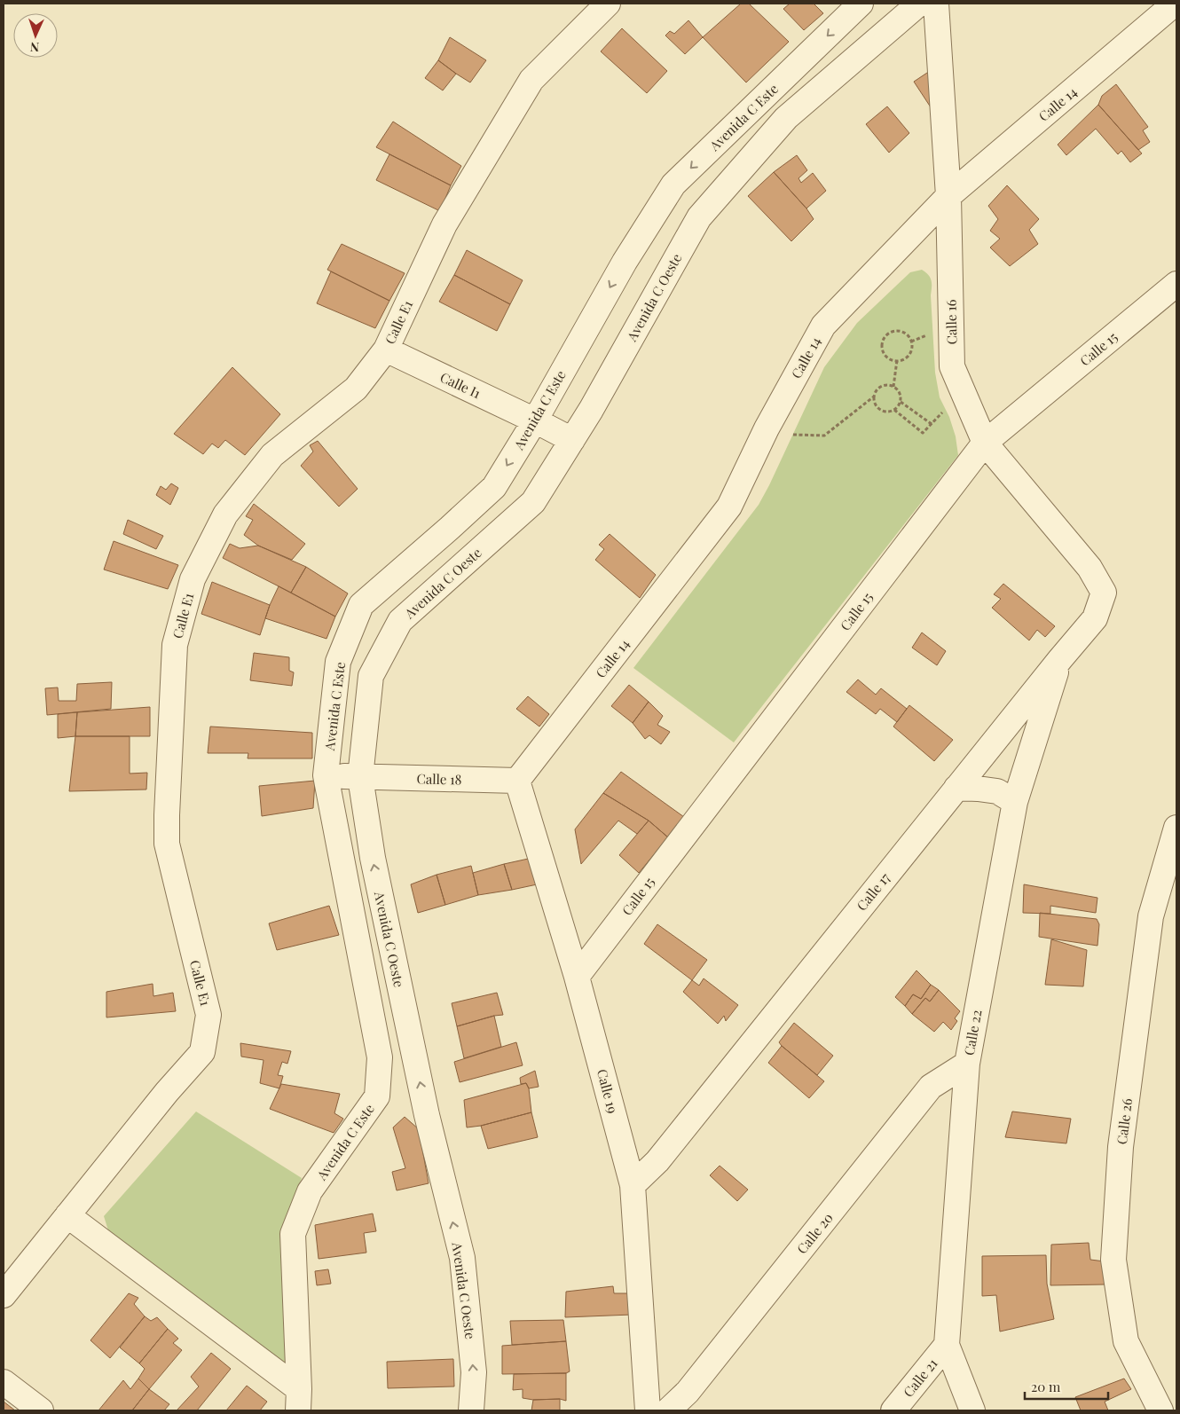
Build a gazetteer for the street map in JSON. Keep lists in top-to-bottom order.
{
  "streets": {
    "street": [
      "Calle 14",
      "Avenida C Este",
      "Avenida C Oeste",
      "Calle E1",
      "Calle 16",
      "Calle 15",
      "Calle I1",
      "Calle 18",
      "Calle 17",
      "Calle 22",
      "Calle 19",
      "Calle 26",
      "Calle 20",
      "Calle 21"
    ]
  },
  "crossings": [
    ["Calle 14", "Calle 16"],
    ["Calle 14", "Calle 18"],
    ["Calle 14", "Calle 19"],
    ["Avenida C Este", "Calle I1"],
    ["Avenida C Este", "Calle 18"],
    ["Avenida C Oeste", "Calle I1"],
    ["Avenida C Oeste", "Calle 18"],
    ["Calle E1", "Calle I1"],
    ["Calle 16", "Calle 15"],
    ["Calle 16", "Calle 17"],
    ["Calle 15", "Calle 19"],
    ["Calle 18", "Calle 19"],
    ["Calle 17", "Calle 22"],
    ["Calle 17", "Calle 19"],
    ["Calle 22", "Calle 20"],
    ["Calle 22", "Calle 21"]
  ],
  "one_way": ["Avenida C Este", "Avenida C Oeste"],
  "scale_bar": "20 m",
  "north": "bottom"
}
